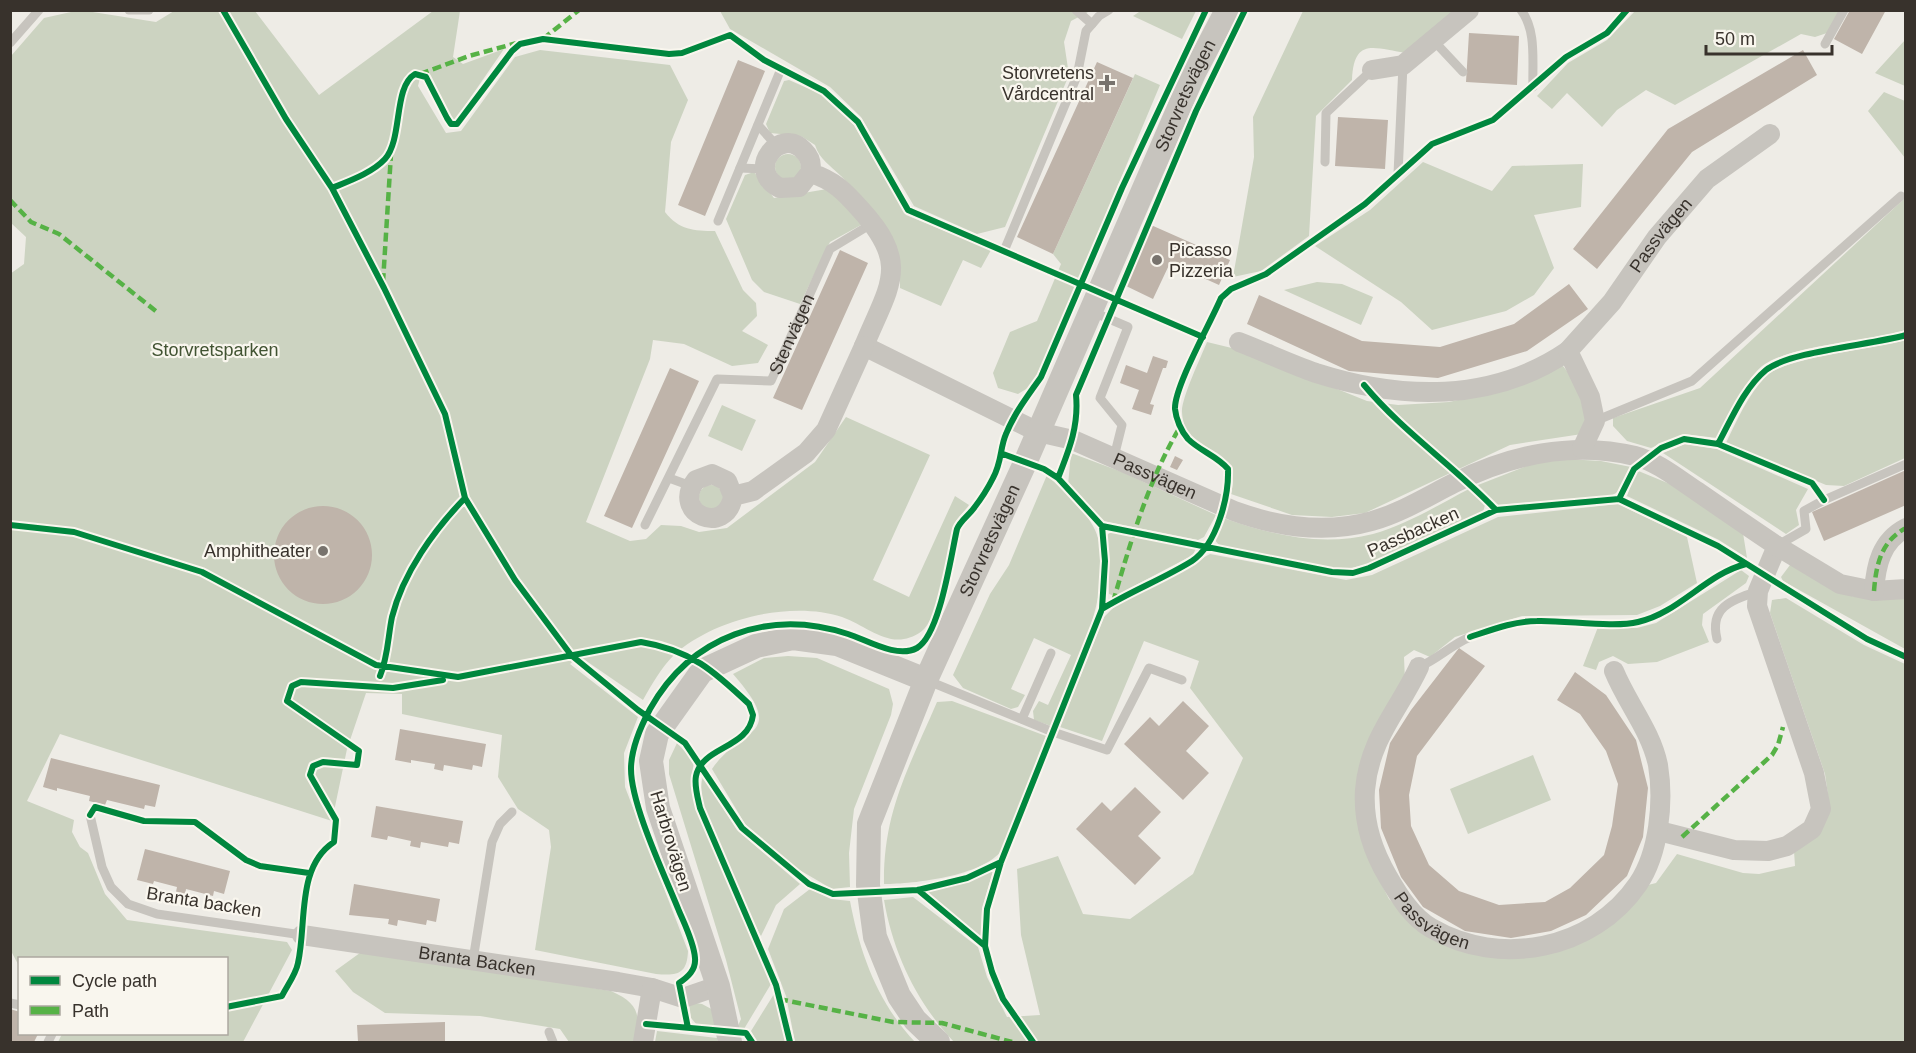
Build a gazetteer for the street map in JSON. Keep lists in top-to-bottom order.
{
  "streets": {
    "street": [
      "Storvretsvägen",
      "Passvägen",
      "Harbrovägen",
      "Branta Backen"
    ],
    "lane": ["Stenvägen", "Branta backen"],
    "cycle path": ["Passbacken"]
  },
  "crossings": [
    ["Storvretsvägen", "Passvägen"],
    ["Storvretsvägen", "Harbrovägen"],
    ["Harbrovägen", "Branta Backen"],
    ["Branta backen", "Branta Backen"]
  ],
  "parks": ["Storvretsparken"],
  "places": {
    "health": ["Storvretens Vårdcentral"],
    "other": ["Picasso Pizzeria", "Amphitheater"]
  },
  "legend": ["Cycle path", "Path"],
  "scale_bar": "50 m"
}
